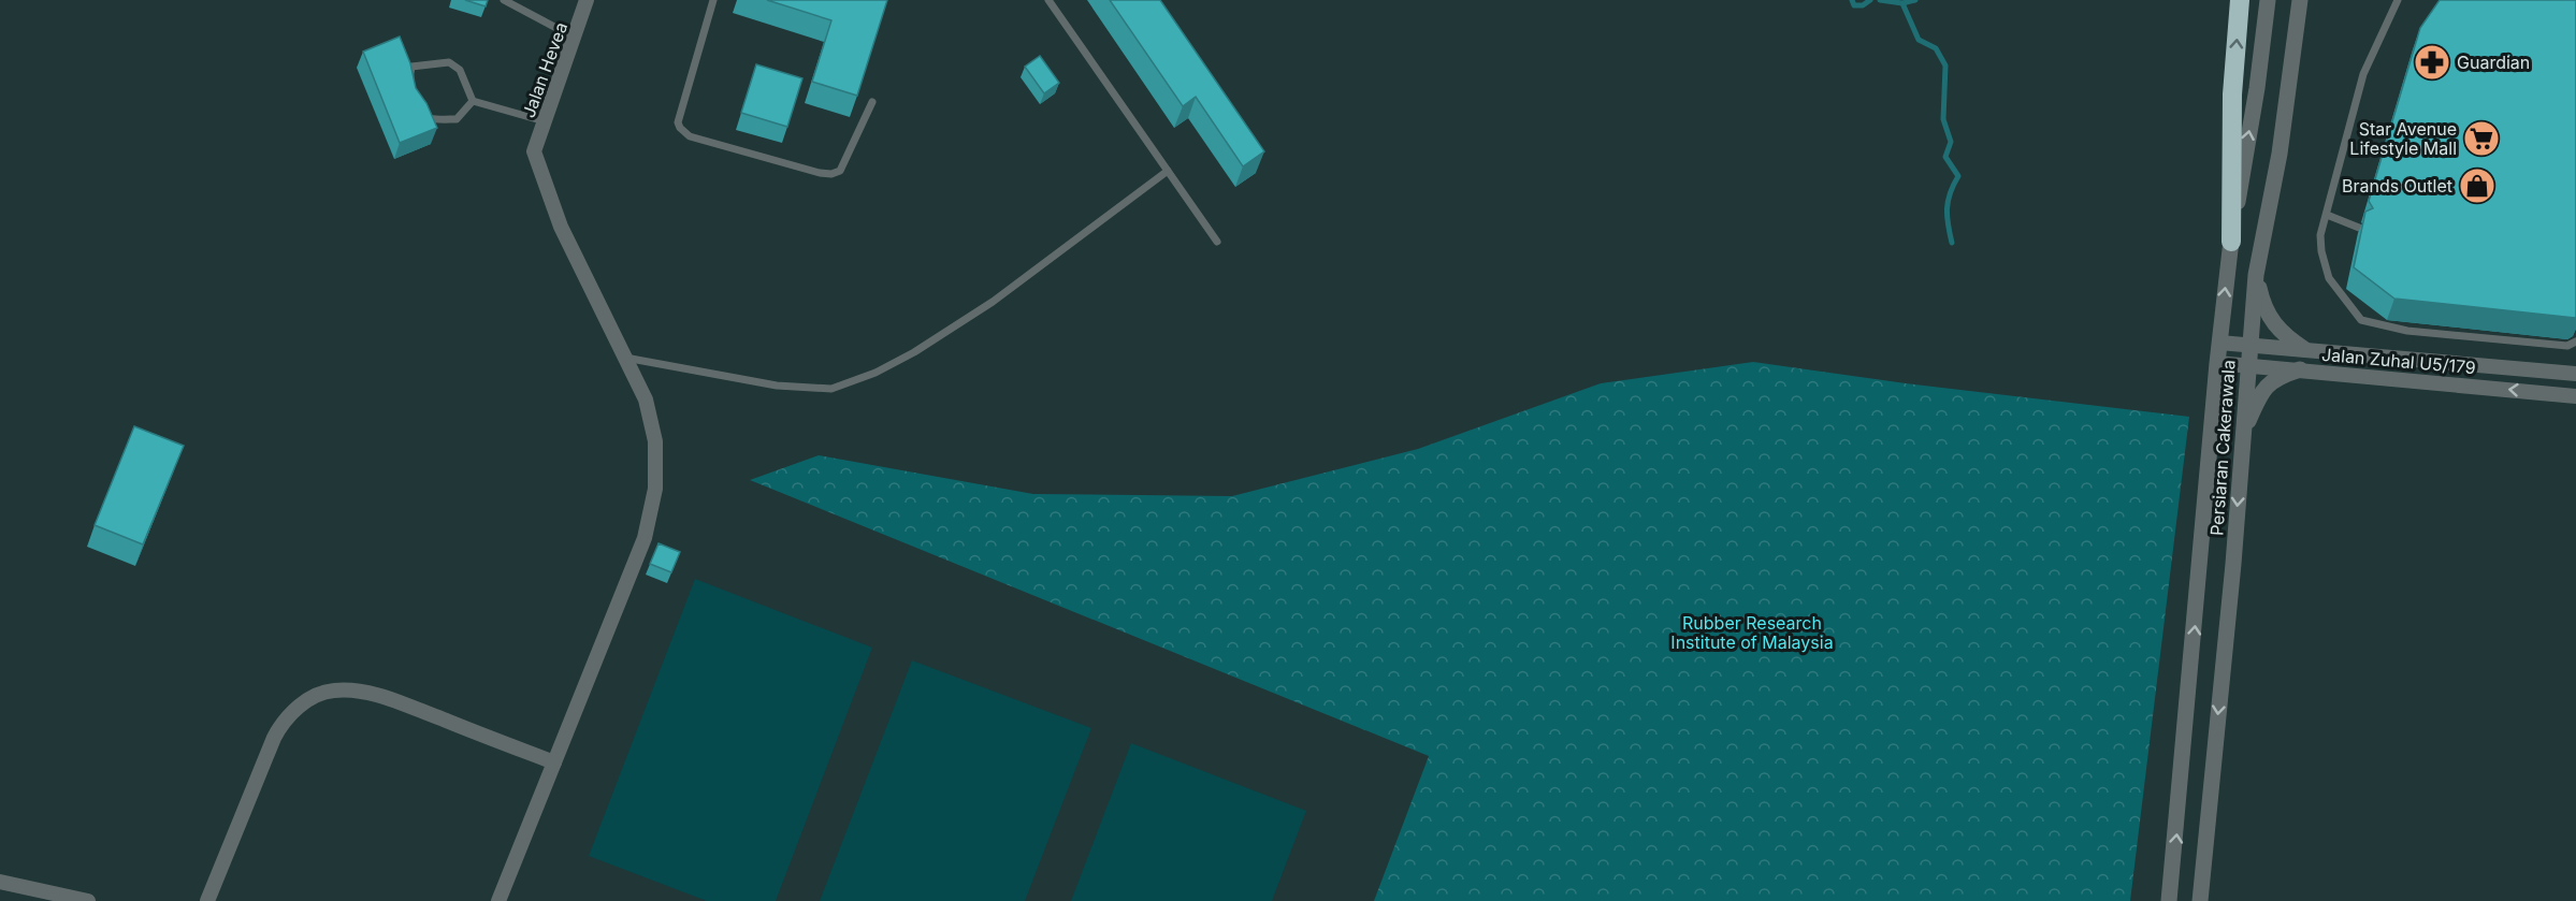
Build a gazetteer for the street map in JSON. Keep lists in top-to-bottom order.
{
  "streets": {
    "street": ["Jalan Hevea", "Jalan Zuhal U5/179", "Persiaran Cakerawala"]
  },
  "crossings": [
    ["Jalan Zuhal U5/179", "Persiaran Cakerawala"]
  ],
  "parks": ["Rubber Research Institute of Malaysia"],
  "places": {
    "pharmacy": ["Guardian"],
    "supermarket": ["Star Avenue Lifestyle Mall"],
    "shop": ["Brands Outlet"]
  }
}
